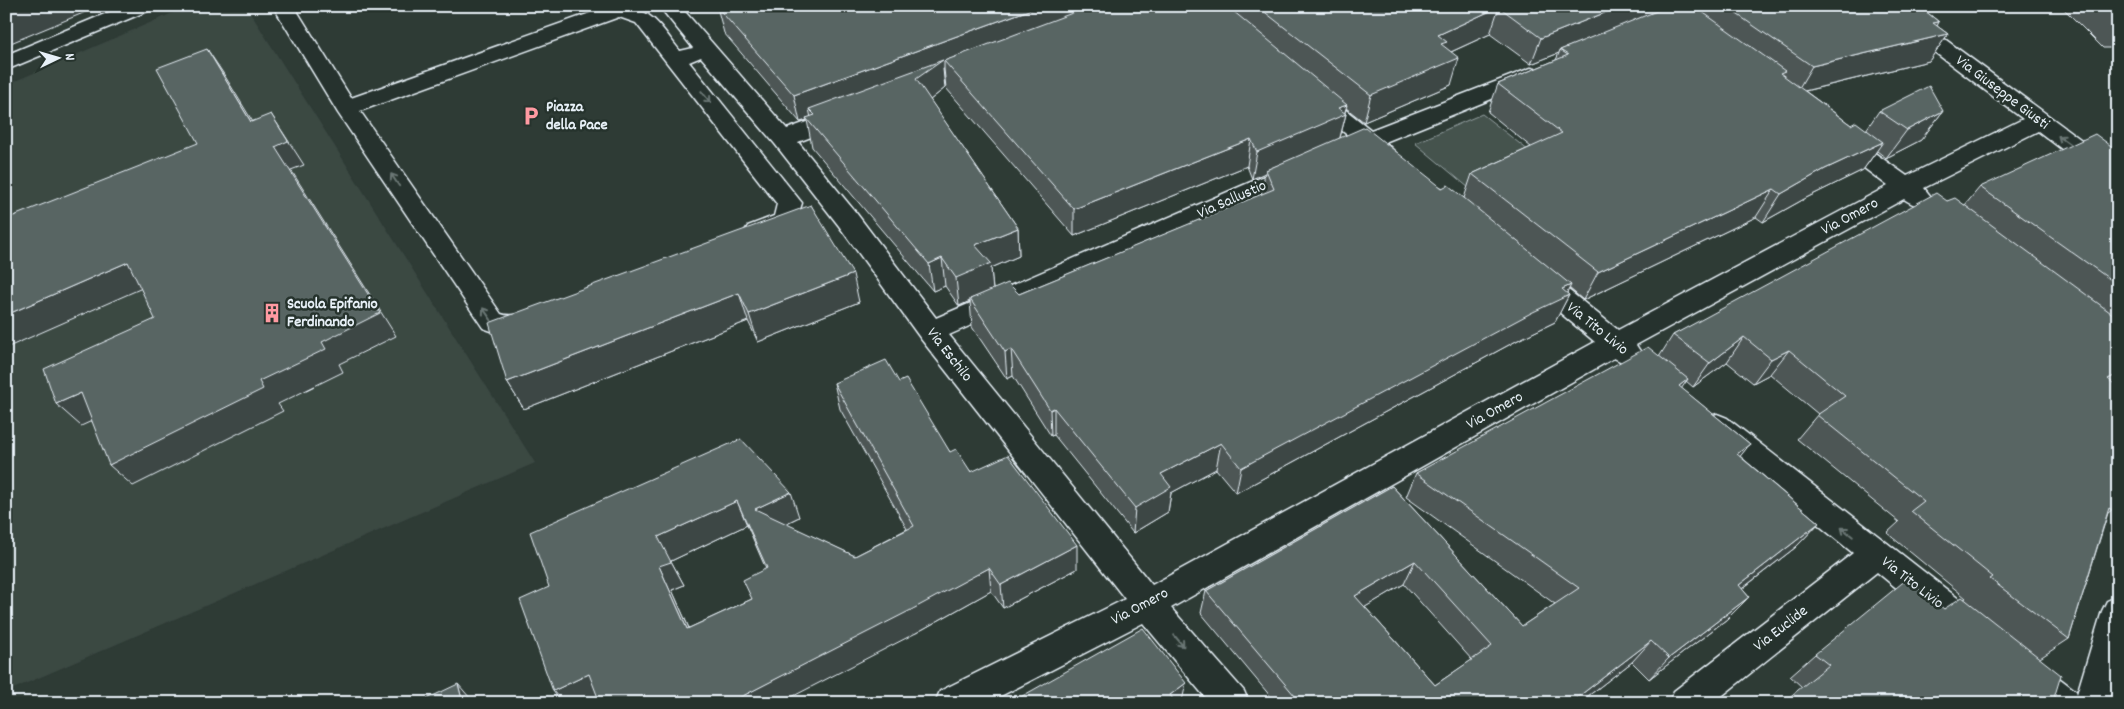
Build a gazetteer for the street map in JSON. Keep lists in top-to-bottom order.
{
  "streets": {
    "street": [
      "Via Giuseppe Giusti",
      "Via Sallustio",
      "Via Omero",
      "Via Tito Livio",
      "Via Eschilo",
      "Via Euclide"
    ]
  },
  "crossings": [
    ["Via Giuseppe Giusti", "Via Omero"],
    ["Via Sallustio", "Via Eschilo"],
    ["Via Omero", "Via Tito Livio"],
    ["Via Omero", "Via Eschilo"],
    ["Via Tito Livio", "Via Euclide"]
  ],
  "one_way": ["Via Tito Livio"],
  "places": {
    "parking": ["Piazza della Pace"],
    "building": ["Scuola Epifanio Ferdinando"]
  },
  "north": "right"
}
